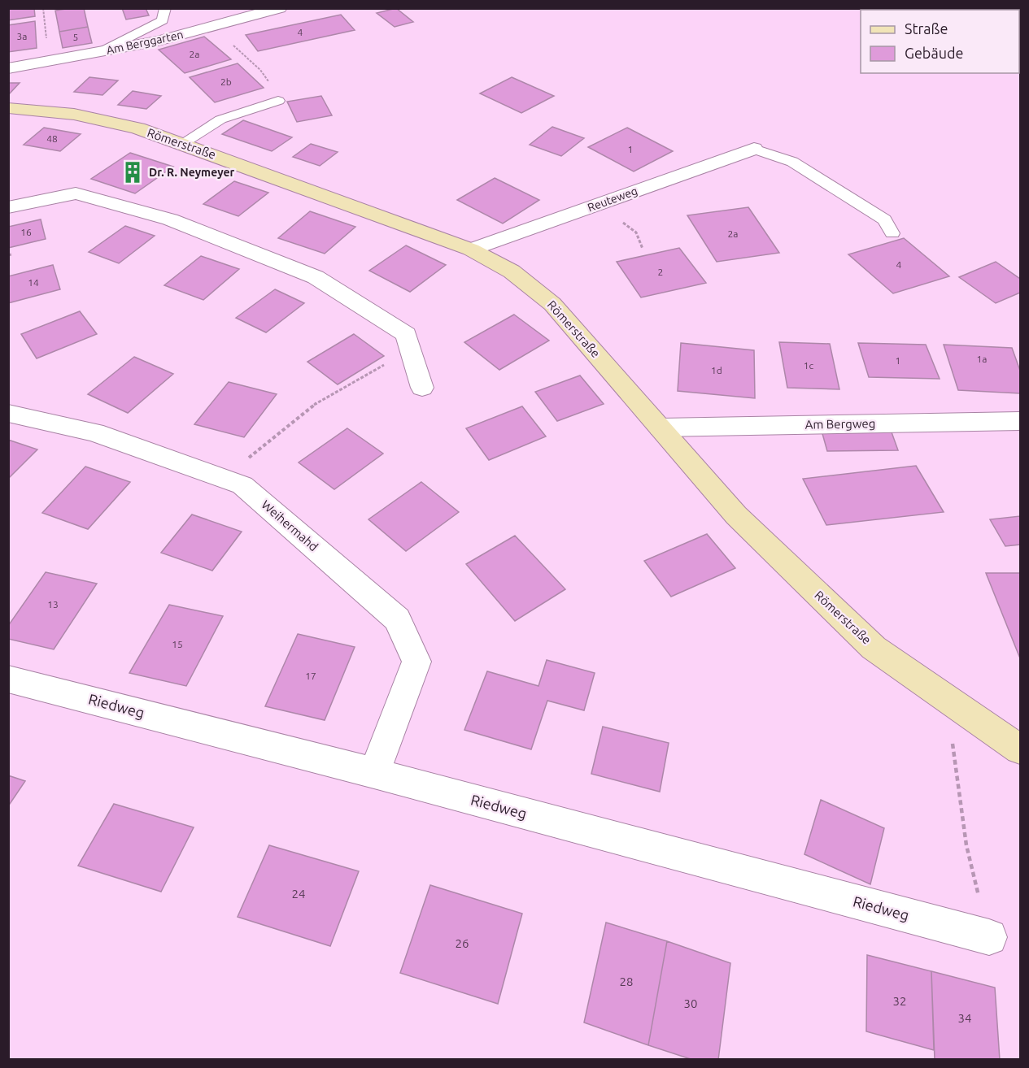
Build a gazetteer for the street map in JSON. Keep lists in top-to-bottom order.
{
  "streets": {
    "main road": ["Römerstraße"],
    "street": [
      "Am Berggarten",
      "Reuteweg",
      "Am Bergweg",
      "Weihermahd",
      "Riedweg"
    ]
  },
  "crossings": [
    ["Römerstraße", "Reuteweg"],
    ["Römerstraße", "Am Bergweg"],
    ["Weihermahd", "Riedweg"]
  ],
  "places": {
    "building": ["Dr. R. Neymeyer"]
  },
  "house_numbers": [
    "4",
    "3a",
    "5",
    "2a",
    "2b",
    "48",
    "1",
    "16",
    "2a",
    "4",
    "2",
    "14",
    "1a",
    "1",
    "1c",
    "1d",
    "13",
    "15",
    "17",
    "24",
    "26",
    "28",
    "32",
    "30",
    "34"
  ],
  "legend": ["Straße", "Gebäude"]
}
